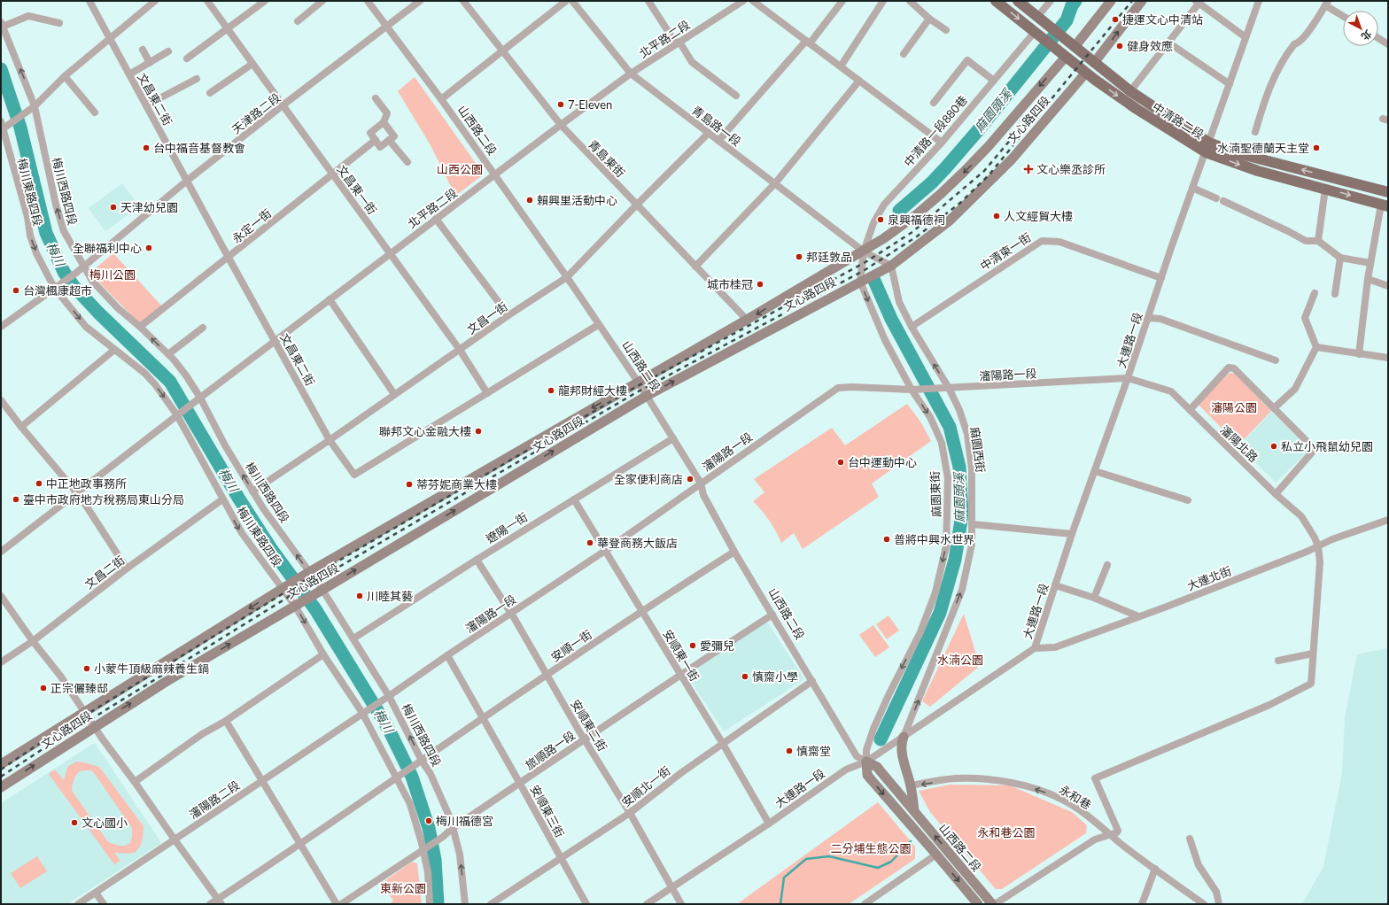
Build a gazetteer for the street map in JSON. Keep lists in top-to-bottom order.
{
  "streets": {
    "main road": ["文心路四段", "中清路二段", "山西路二段"],
    "street": [
      "北平路二段",
      "文昌東二街",
      "天津路二段",
      "青島路一段",
      "中清路一段880巷",
      "青島東街",
      "文昌東一街",
      "梅川西路四段",
      "梅川東路四段",
      "永定一街",
      "中清東一街",
      "文昌一街",
      "大連路一段",
      "瀋陽路一段",
      "瀋陽北路",
      "麻園西街",
      "麻園東街",
      "遼陽一街",
      "文昌二街",
      "大連北街",
      "安順一街",
      "安順東一街",
      "安順東二街",
      "旅順路一段",
      "安順北一街",
      "永和巷",
      "瀋陽路二段",
      "安順東三街"
    ]
  },
  "crossings": [
    ["北平路二段", "文昌東二街"],
    ["北平路二段", "青島路一段"],
    ["北平路二段", "山西路二段"],
    ["北平路二段", "青島東街"],
    ["北平路二段", "文昌東一街"],
    ["北平路二段", "梅川西路四段"],
    ["北平路二段", "梅川東路四段"],
    ["文昌東二街", "天津路二段"],
    ["文昌東二街", "山西路二段"],
    ["文昌東二街", "文昌東一街"],
    ["文昌東二街", "永定一街"],
    ["文昌東二街", "文昌一街"],
    ["天津路二段", "山西路二段"],
    ["天津路二段", "文昌東一街"],
    ["天津路二段", "梅川西路四段"],
    ["天津路二段", "梅川東路四段"],
    ["文心路四段", "中清路二段"],
    ["文心路四段", "青島路一段"],
    ["文心路四段", "山西路二段"],
    ["文心路四段", "中清路一段880巷"],
    ["文心路四段", "青島東街"],
    ["文心路四段", "梅川西路四段"],
    ["文心路四段", "梅川東路四段"],
    ["文心路四段", "麻園西街"],
    ["文心路四段", "麻園東街"],
    ["中清路二段", "中清路一段880巷"],
    ["中清路二段", "大連路一段"],
    ["青島路一段", "中清路一段880巷"],
    ["青島路一段", "文昌一街"],
    ["青島路一段", "麻園東街"],
    ["山西路二段", "文昌一街"],
    ["山西路二段", "大連路一段"],
    ["山西路二段", "瀋陽路一段"],
    ["山西路二段", "麻園東街"],
    ["山西路二段", "遼陽一街"],
    ["山西路二段", "安順一街"],
    ["山西路二段", "旅順路一段"],
    ["山西路二段", "安順北一街"],
    ["中清路一段880巷", "麻園東街"],
    ["青島東街", "文昌一街"],
    ["文昌東一街", "永定一街"],
    ["文昌東一街", "文昌一街"],
    ["梅川西路四段", "永定一街"],
    ["梅川西路四段", "文昌一街"],
    ["梅川西路四段", "瀋陽路一段"],
    ["梅川西路四段", "遼陽一街"],
    ["梅川西路四段", "安順一街"],
    ["梅川西路四段", "旅順路一段"],
    ["梅川東路四段", "瀋陽路一段"],
    ["梅川東路四段", "文昌二街"],
    ["梅川東路四段", "安順一街"],
    ["梅川東路四段", "旅順路一段"],
    ["梅川東路四段", "瀋陽路二段"],
    ["中清東一街", "大連路一段"],
    ["中清東一街", "麻園西街"],
    ["大連路一段", "瀋陽路一段"],
    ["大連路一段", "瀋陽北路"],
    ["大連路一段", "麻園西街"],
    ["大連路一段", "麻園東街"],
    ["大連路一段", "大連北街"],
    ["大連路一段", "安順東一街"],
    ["大連路一段", "安順東二街"],
    ["瀋陽路一段", "瀋陽北路"],
    ["瀋陽路一段", "麻園西街"],
    ["瀋陽路一段", "麻園東街"],
    ["瀋陽路一段", "安順東一街"],
    ["瀋陽路一段", "安順東二街"],
    ["瀋陽路一段", "瀋陽路二段"],
    ["瀋陽路一段", "安順東三街"],
    ["瀋陽北路", "大連北街"],
    ["瀋陽北路", "永和巷"],
    ["遼陽一街", "安順東一街"],
    ["遼陽一街", "安順東二街"],
    ["安順一街", "安順東一街"],
    ["安順一街", "安順東二街"],
    ["安順一街", "安順東三街"],
    ["安順東一街", "旅順路一段"],
    ["安順東一街", "安順北一街"],
    ["安順東二街", "旅順路一段"],
    ["安順東二街", "安順北一街"],
    ["旅順路一段", "安順東三街"],
    ["安順北一街", "安順東三街"]
  ],
  "one_way": [
    "梅川西路四段",
    "梅川東路四段",
    "麻園西街",
    "麻園東街",
    "永和巷"
  ],
  "water": ["麻園頭溪", "梅川"],
  "parks": [
    "山西公園",
    "梅川公園",
    "瀋陽公園",
    "水湳公園",
    "永和巷公園",
    "二分埔生態公園",
    "東新公園"
  ],
  "places": {
    "other": [
      "捷運文心中清站",
      "健身效應",
      "7-Eleven",
      "台中福音基督教會",
      "水湳聖德蘭天主堂",
      "賴興里活動中心",
      "天津幼兒園",
      "人文經貿大樓",
      "泉興福德祠",
      "全聯福利中心",
      "邦廷敦品",
      "城市桂冠",
      "台灣楓康超市",
      "龍邦財經大樓",
      "聯邦文心金融大樓",
      "私立小飛鼠幼兒園",
      "台中運動中心",
      "全家便利商店",
      "中正地政事務所",
      "蒂芬妮商業大樓",
      "臺中市政府地方稅務局東山分局",
      "普將中興水世界",
      "華登商務大飯店",
      "川睦其藝",
      "愛彌兒",
      "小蒙牛頂級麻辣養生鍋",
      "慎齋小學",
      "正宗儷臻邸",
      "慎齋堂",
      "梅川福德宮",
      "文心國小"
    ],
    "health": ["文心樂丞診所"]
  },
  "north": "bottom right"
}
